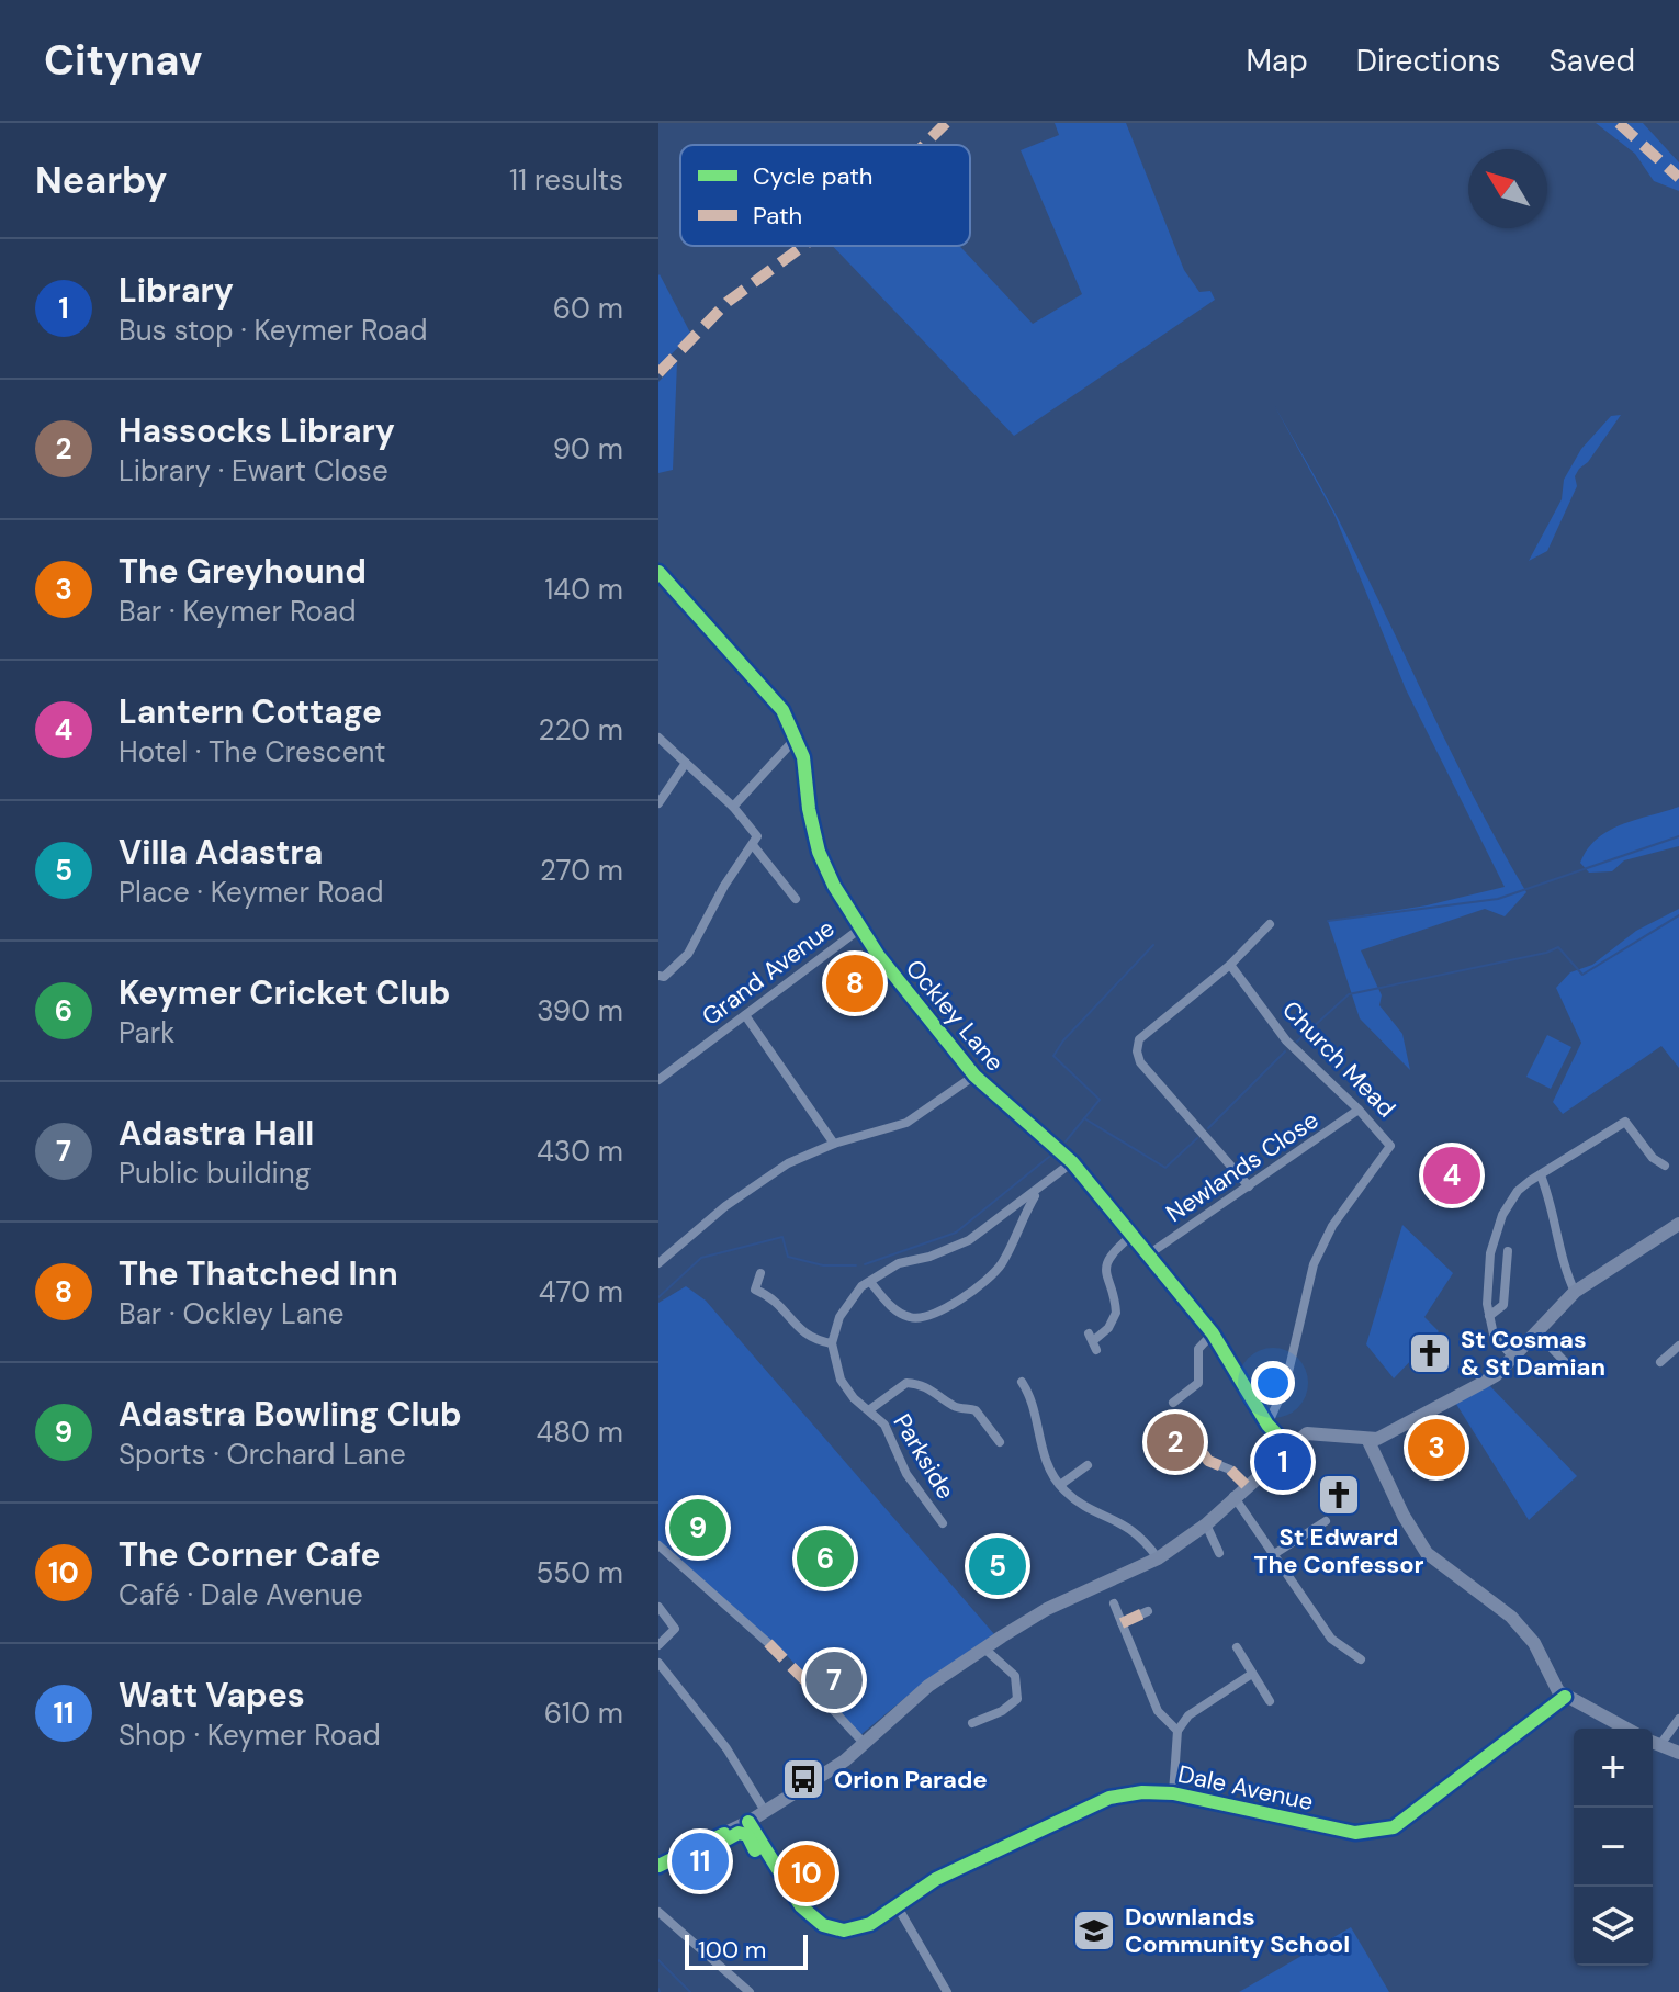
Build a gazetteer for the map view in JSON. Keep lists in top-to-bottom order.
{
  "streets": {
    "street": [
      "Grand Avenue",
      "Ockley Lane",
      "Church Mead",
      "Newlands Close",
      "Parkside",
      "Dale Avenue"
    ]
  },
  "crossings": [
    ["Grand Avenue", "Ockley Lane"],
    ["Ockley Lane", "Church Mead"],
    ["Ockley Lane", "Newlands Close"],
    ["Church Mead", "Newlands Close"]
  ],
  "places": {
    "church": ["St Cosmas & St Damian", "St Edward The Confessor"],
    "bus stop": ["Orion Parade"],
    "school or university": ["Downlands Community School"]
  },
  "legend": ["Cycle path", "Path"],
  "scale_bar": "100 m",
  "north": "top left",
  "page": {
    "header": "Citynav",
    "nav": ["Map", "Directions", "Saved"],
    "heading": ["Nearby", "11 results"],
    "list": [
      {
        "mark": "1",
        "name": "Library",
        "note": "Bus stop · Keymer Road",
        "value": "60 m"
      },
      {
        "mark": "2",
        "name": "Hassocks Library",
        "note": "Library · Ewart Close",
        "value": "90 m"
      },
      {
        "mark": "3",
        "name": "The Greyhound",
        "note": "Bar · Keymer Road",
        "value": "140 m"
      },
      {
        "mark": "4",
        "name": "Lantern Cottage",
        "note": "Hotel · The Crescent",
        "value": "220 m"
      },
      {
        "mark": "5",
        "name": "Villa Adastra",
        "note": "Place · Keymer Road",
        "value": "270 m"
      },
      {
        "mark": "6",
        "name": "Keymer Cricket Club",
        "note": "Park",
        "value": "390 m"
      },
      {
        "mark": "7",
        "name": "Adastra Hall",
        "note": "Public building",
        "value": "430 m"
      },
      {
        "mark": "8",
        "name": "The Thatched Inn",
        "note": "Bar · Ockley Lane",
        "value": "470 m"
      },
      {
        "mark": "9",
        "name": "Adastra Bowling Club",
        "note": "Sports · Orchard Lane",
        "value": "480 m"
      },
      {
        "mark": "10",
        "name": "The Corner Cafe",
        "note": "Café · Dale Avenue",
        "value": "550 m"
      },
      {
        "mark": "11",
        "name": "Watt Vapes",
        "note": "Shop · Keymer Road",
        "value": "610 m"
      }
    ],
    "pins": [
      "8",
      "4",
      "2",
      "3",
      "1",
      "9",
      "6",
      "5",
      "7",
      "11",
      "10"
    ],
    "map_buttons": ["+", "−"],
    "scale": "100 m"
  }
}
